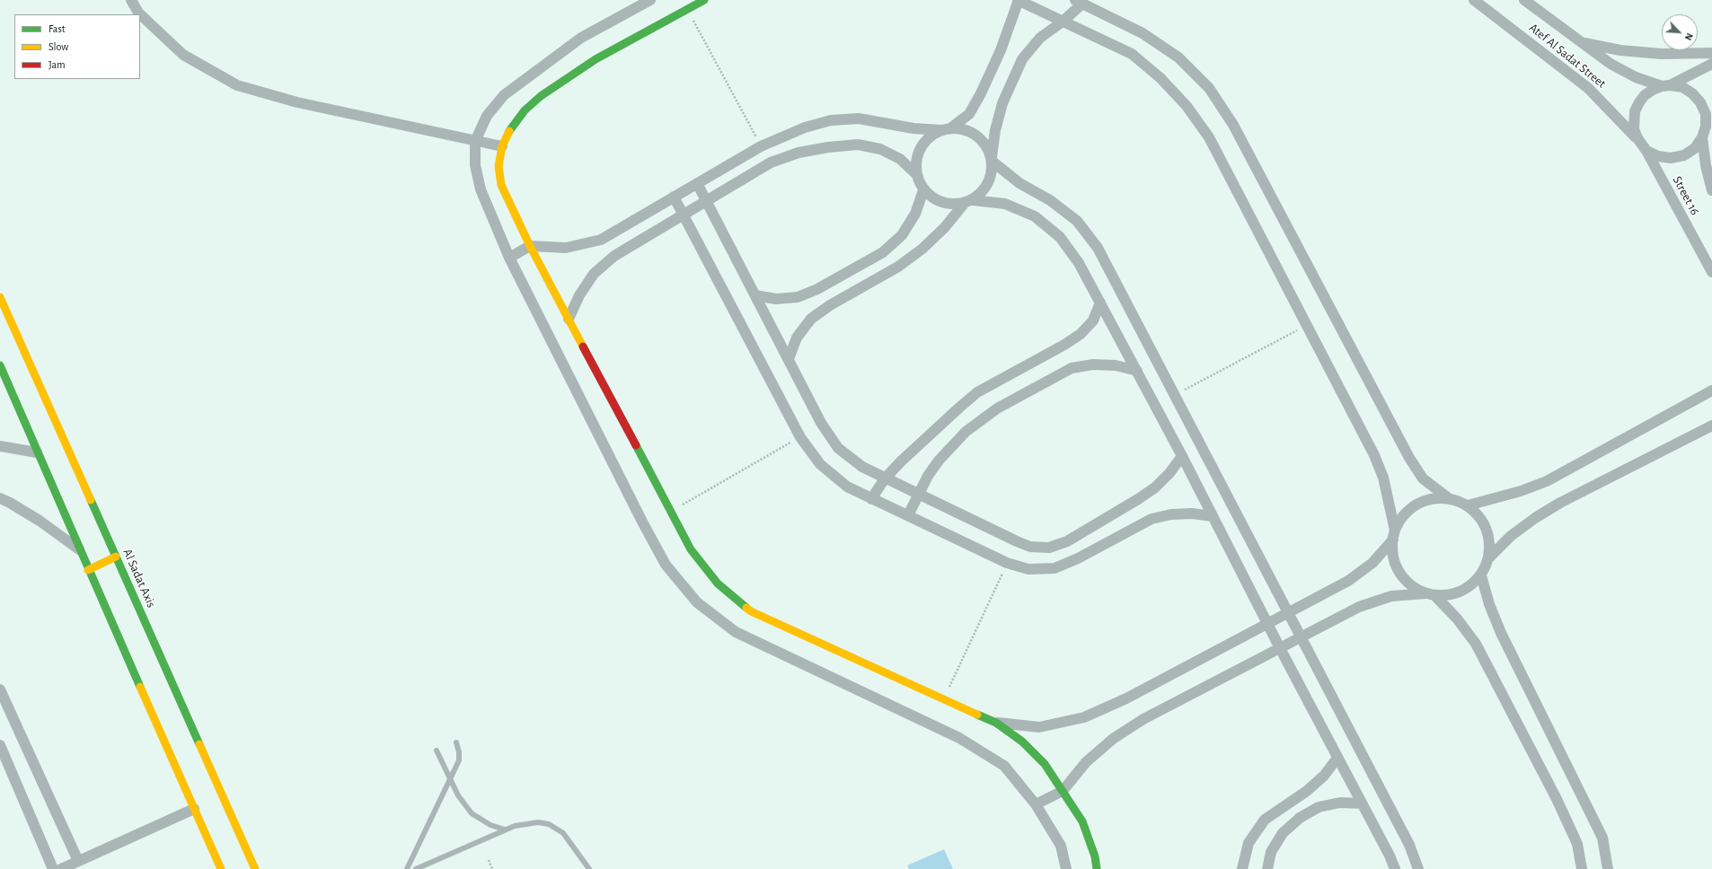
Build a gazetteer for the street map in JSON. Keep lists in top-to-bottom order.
{
  "streets": {
    "street": ["Atef Al Sadat Street", "Street 16", "Al Sadat Axis"]
  },
  "crossings": [
    ["Atef Al Sadat Street", "Street 16"]
  ],
  "legend": ["Fast", "Slow", "Jam"],
  "north": "bottom right"
}
